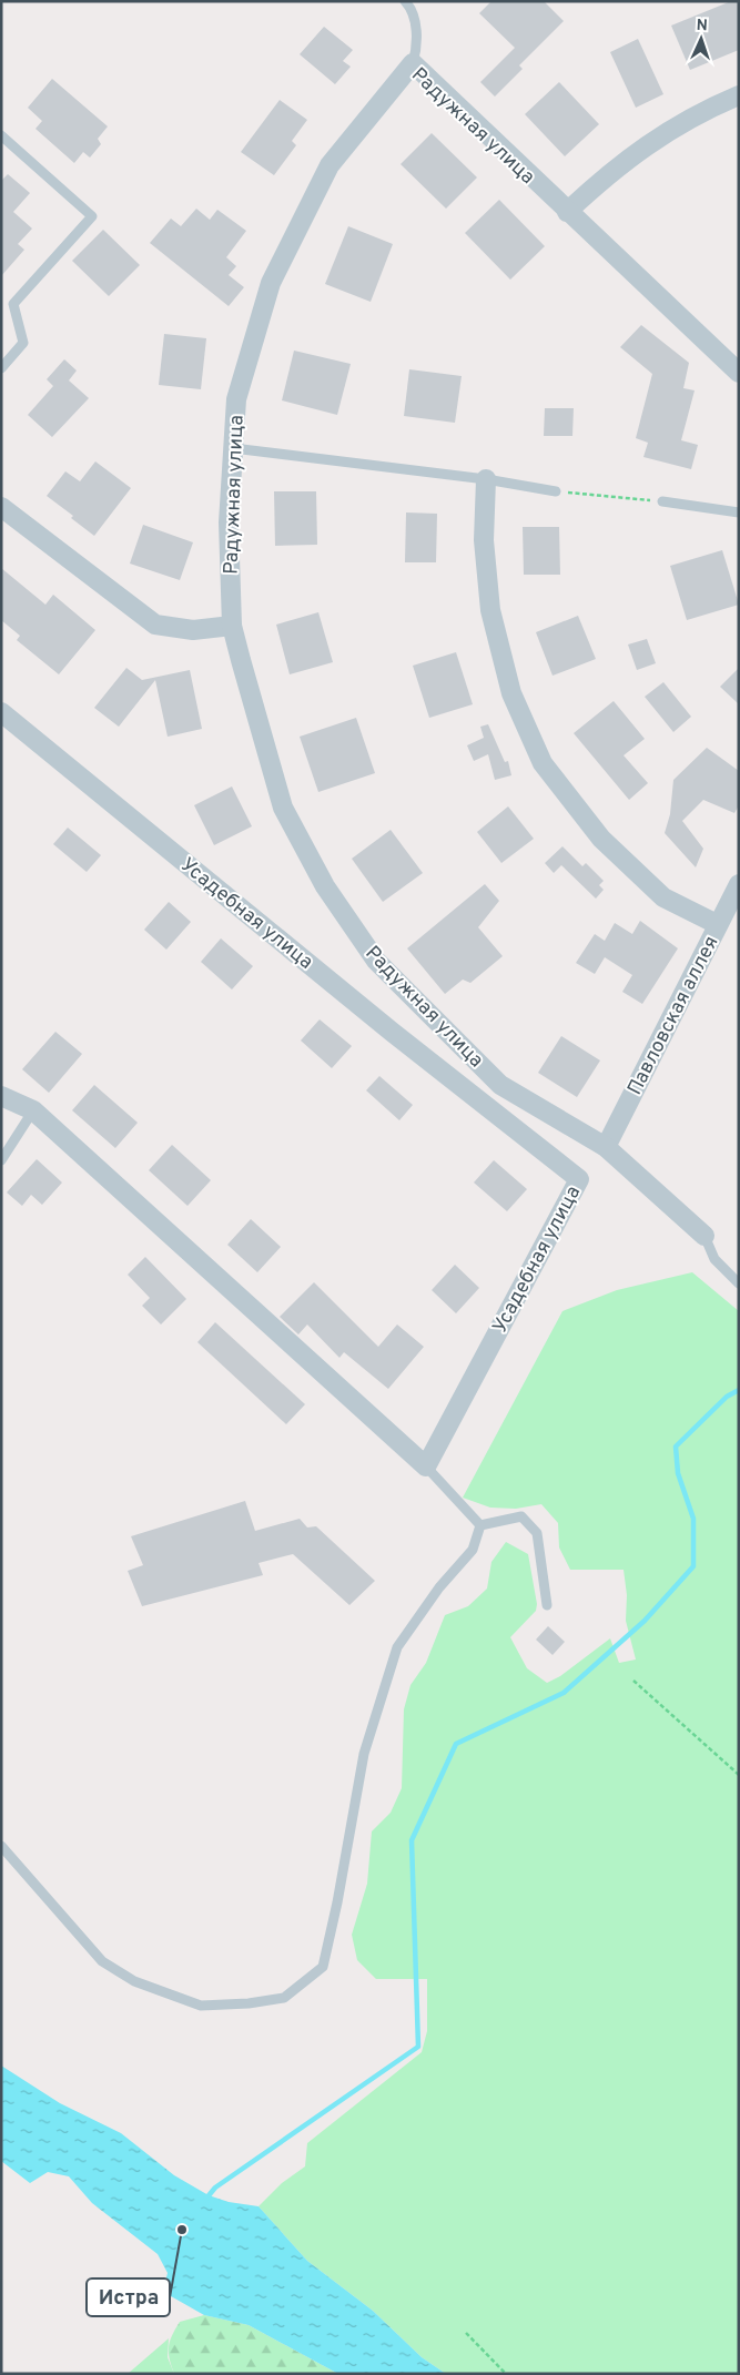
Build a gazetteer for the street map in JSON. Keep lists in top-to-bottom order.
{
  "streets": {
    "street": ["Радужная улица", "Усадебная улица", "Павловская аллея"]
  },
  "crossings": [
    ["Радужная улица", "Павловская аллея"]
  ],
  "places": ["Истра"],
  "north": "top"
}
